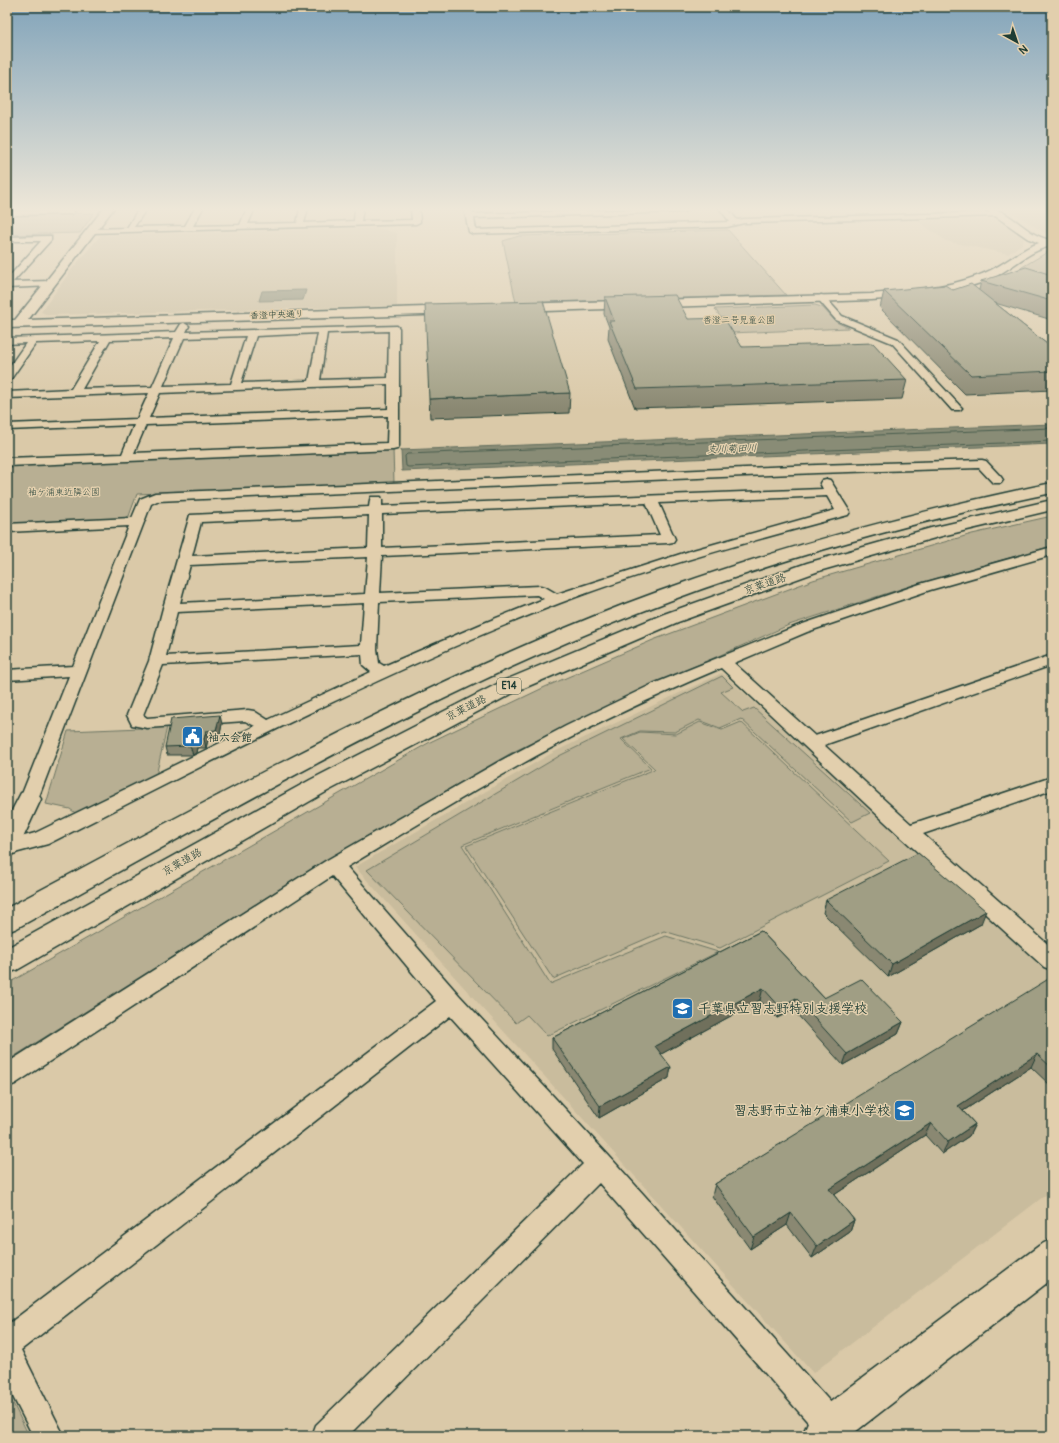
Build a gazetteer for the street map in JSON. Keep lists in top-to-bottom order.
{
  "streets": {
    "main road": ["香澄中央通り", "京葉道路", "E14"]
  },
  "water": ["支川菊田川"],
  "parks": ["香澄二号児童公園", "袖ケ浦東近隣公園"],
  "places": {
    "public building": ["袖六会館"],
    "school or university": ["千葉県立習志野特別支援学校", "習志野市立袖ケ浦東小学校"]
  },
  "north": "bottom right"
}
